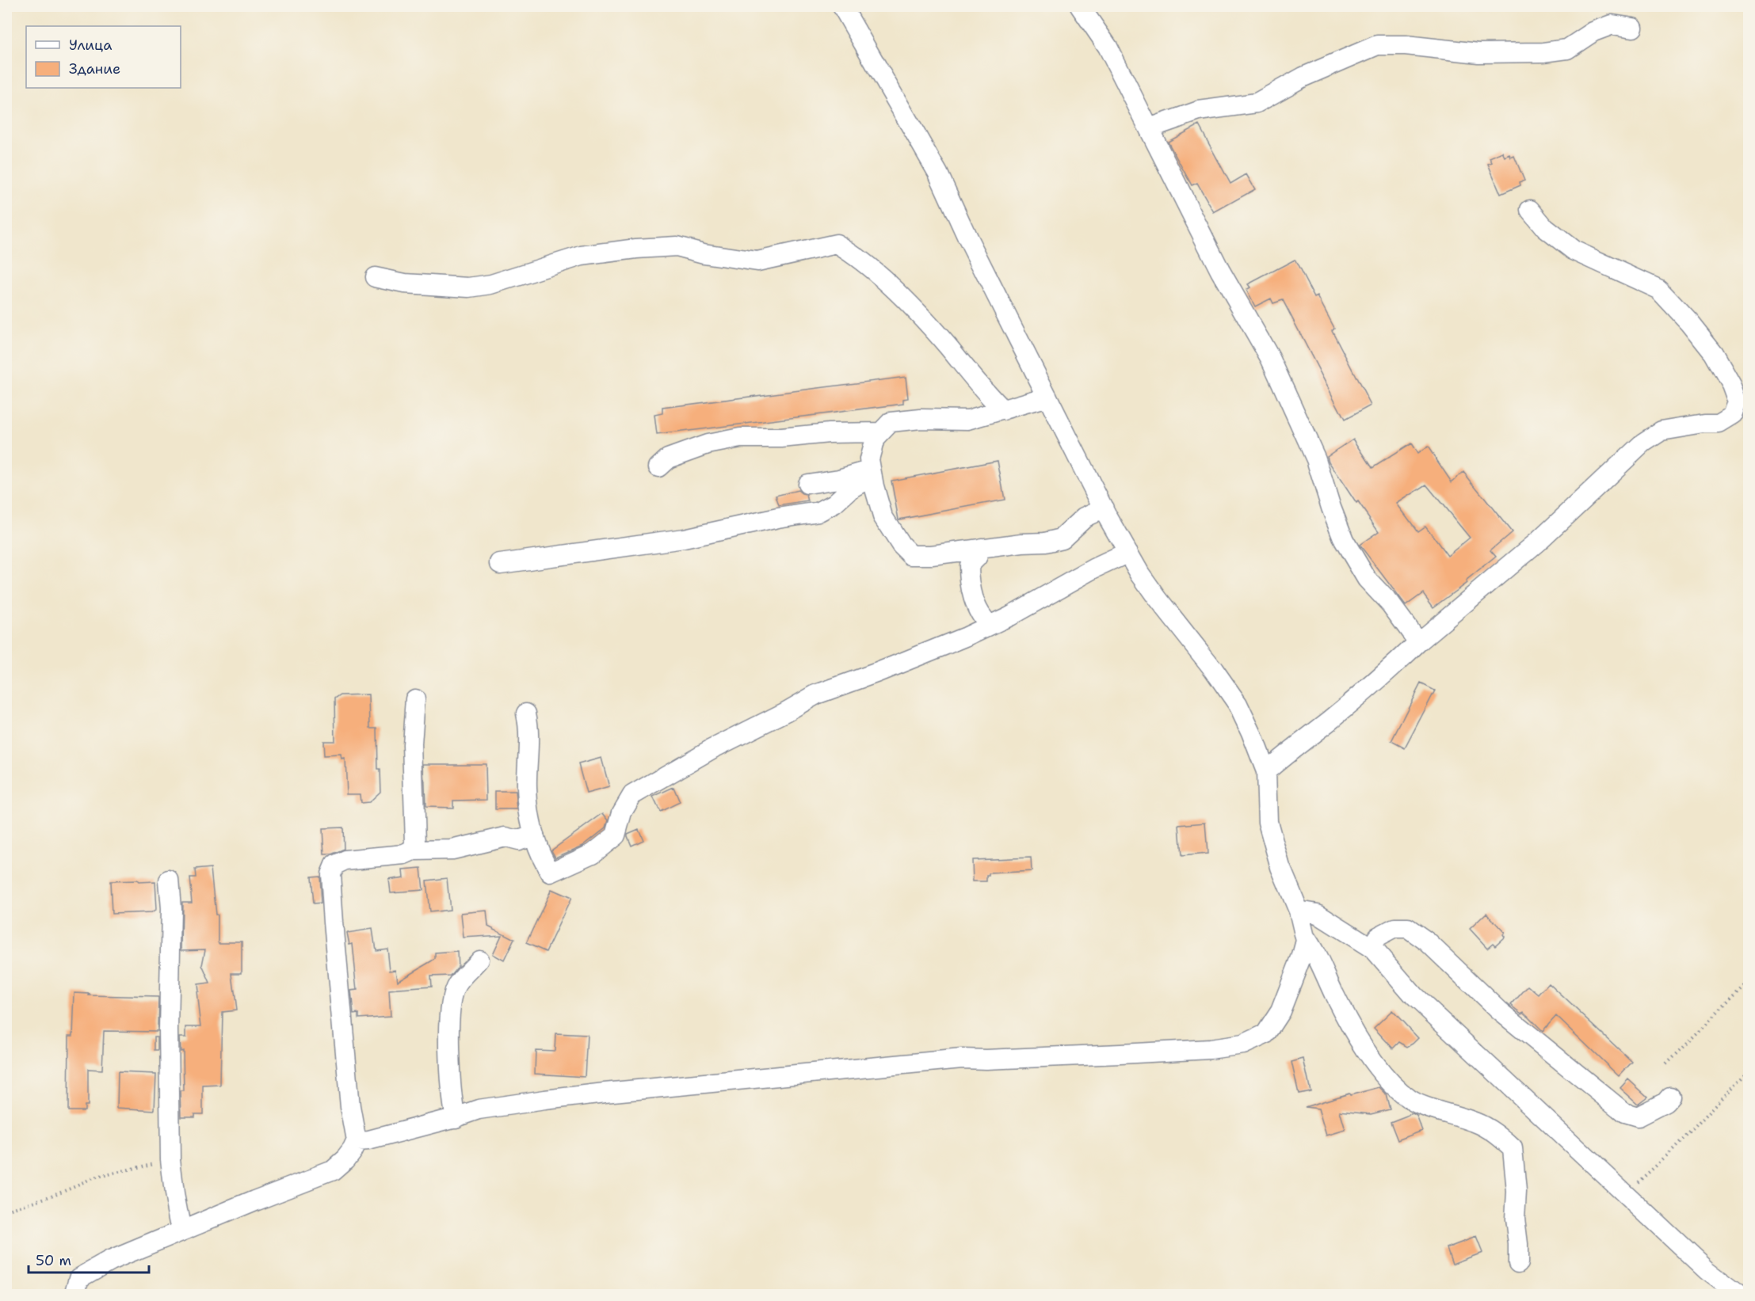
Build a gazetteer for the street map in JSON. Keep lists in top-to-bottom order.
{
  "legend": ["Улица", "Здание"],
  "scale_bar": "50 m"
}
